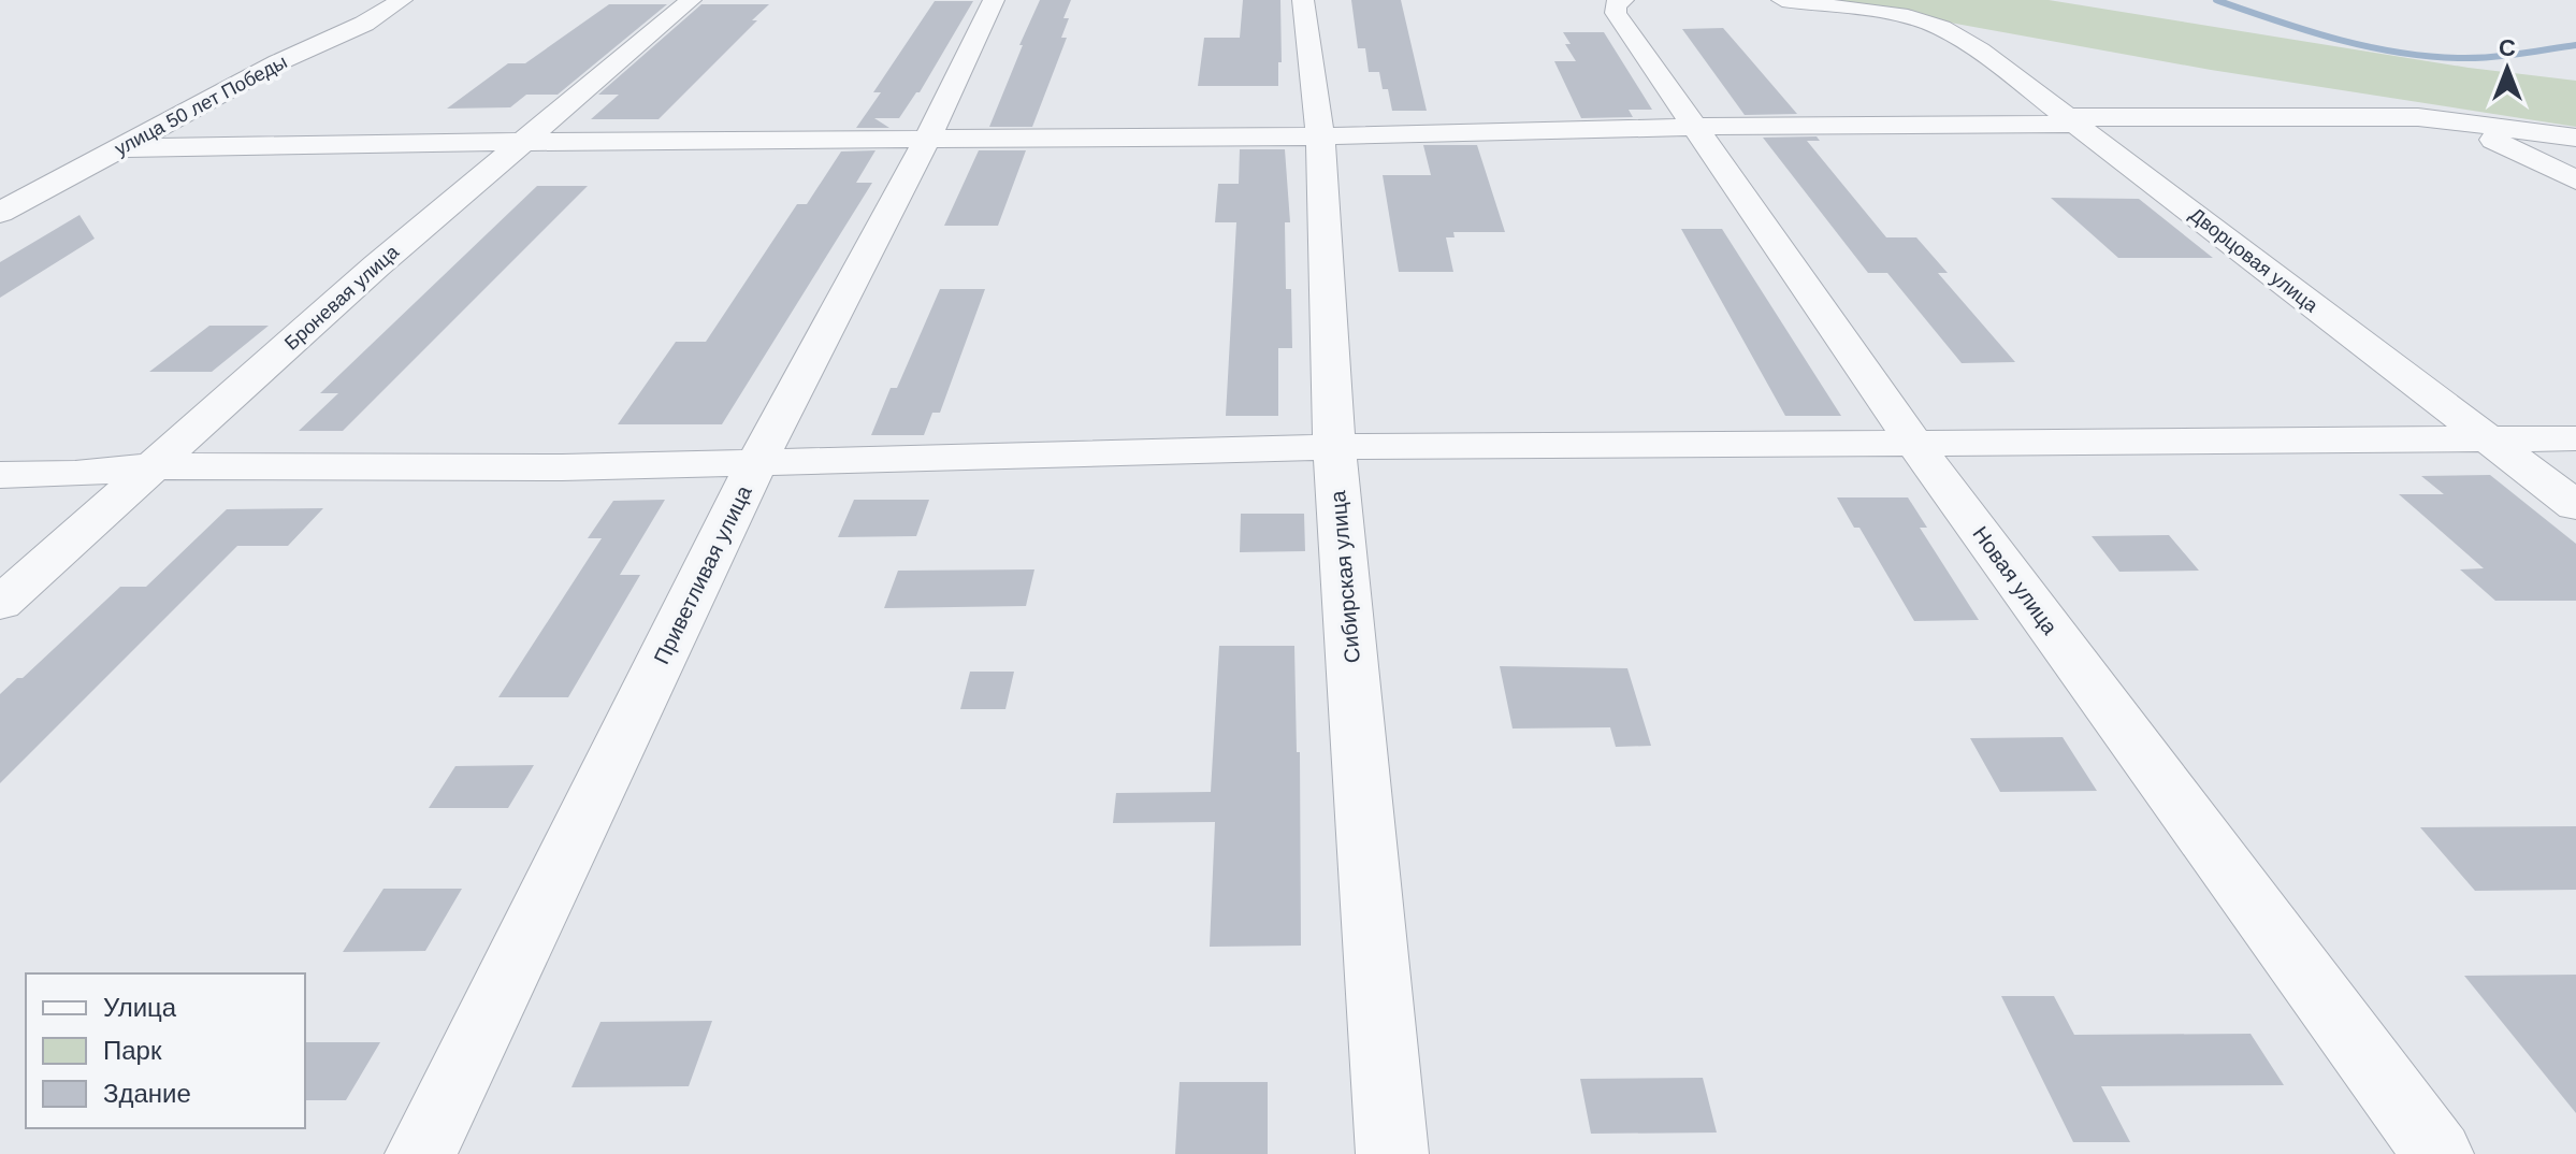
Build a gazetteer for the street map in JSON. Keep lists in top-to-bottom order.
{
  "streets": {
    "street": [
      "улица 50 лет Победы",
      "Дворцовая улица",
      "Броневая улица",
      "Приветливая улица",
      "Сибирская улица",
      "Новая улица"
    ]
  },
  "legend": ["Улица", "Парк", "Здание"],
  "north": "top"
}
